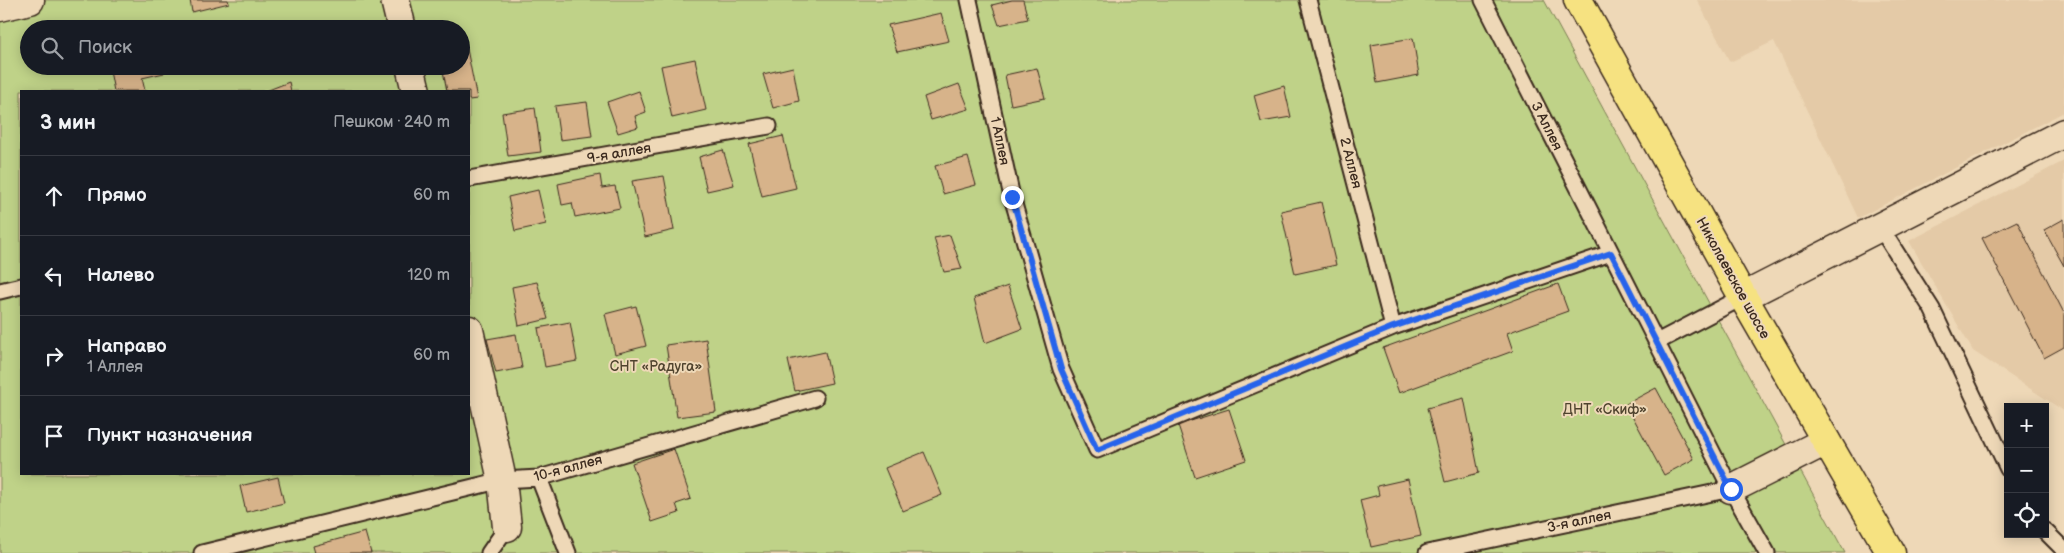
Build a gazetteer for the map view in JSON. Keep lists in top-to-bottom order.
{
  "streets": {
    "main road": ["Николаевское шоссе"],
    "lane": [
      "3 Аллея",
      "1 Аллея",
      "9-я аллея",
      "2 Аллея",
      "10-я аллея",
      "3-я аллея"
    ]
  },
  "crossings": [
    ["3 Аллея", "3-я аллея"],
    ["1 Аллея", "2 Аллея"]
  ],
  "parks": ["СНТ «Радуга»", "ДНТ «Скиф»"],
  "page": {
    "search": "Поиск",
    "heading": ["3 мин", "Пешком · 240 m"],
    "list": [
      ["Прямо", "60 m"],
      ["Налево", "120 m"],
      ["Направо", "1 Аллея", "60 m"],
      "Пункт назначения"
    ],
    "map_buttons": ["+", "−"]
  }
}
